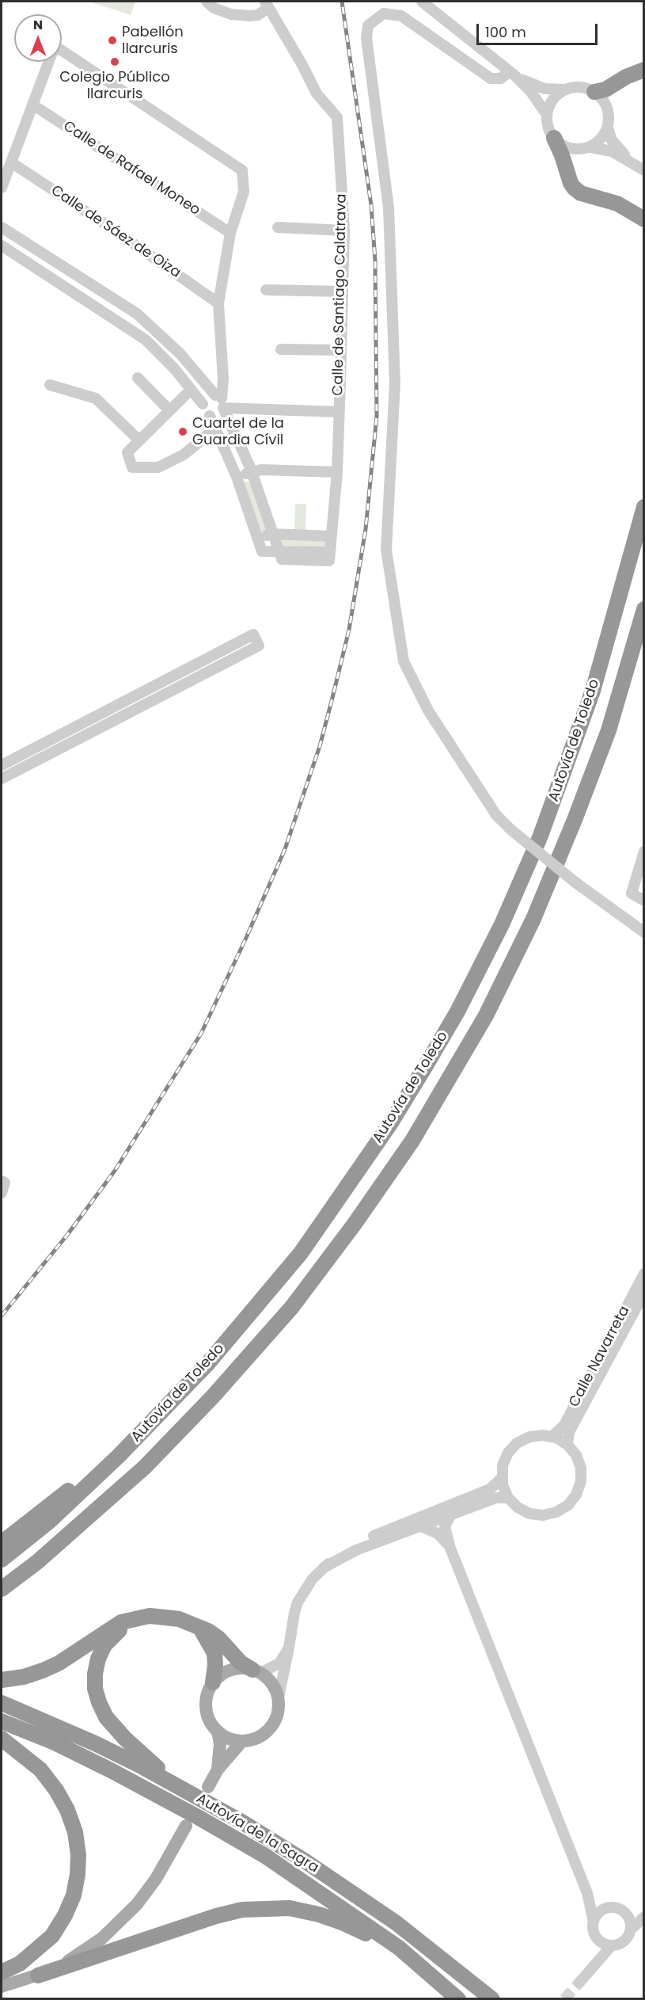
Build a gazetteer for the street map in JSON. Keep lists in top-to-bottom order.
{
  "streets": {
    "highway": ["Autovía de Toledo", "Autovía de la Sagra"],
    "street": [
      "Calle de Rafael Moneo",
      "Calle de Sáez de Oiza",
      "Calle de Santiago Calatrava",
      "Calle Navarreta"
    ]
  },
  "places": ["Pabellón Ilarcuris", "Colegio Público Ilarcuris", "Cuartel de la Guardia Cívil"],
  "scale_bar": "100 m",
  "north": "top"
}
